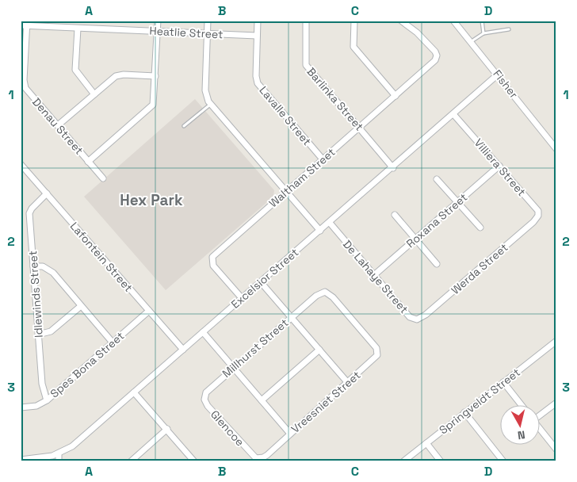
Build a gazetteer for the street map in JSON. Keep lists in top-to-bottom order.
{
  "streets": {
    "street": [
      "Heatlie Street",
      "Fisher",
      "Barlinka Street",
      "Lavalle Street",
      "Denau Street",
      "Villiera Street",
      "Waltham Street",
      "Roxana Street",
      "Lafontein Street",
      "Werda Street",
      "De Lahaye Street",
      "Excelsior Street",
      "Idlewinds Street",
      "Millhurst Street",
      "Spes Bona Street",
      "Springveldt Street",
      "Vreesniet Street",
      "Glencoe"
    ]
  },
  "crossings": [
    ["Heatlie Street", "Lavalle Street"],
    ["Heatlie Street", "Denau Street"],
    ["Fisher", "Excelsior Street"],
    ["Barlinka Street", "Waltham Street"],
    ["Barlinka Street", "Excelsior Street"],
    ["Lavalle Street", "Waltham Street"],
    ["Villiera Street", "Roxana Street"],
    ["Villiera Street", "Werda Street"],
    ["Villiera Street", "Excelsior Street"],
    ["Waltham Street", "Excelsior Street"],
    ["Roxana Street", "De Lahaye Street"],
    ["Lafontein Street", "Excelsior Street"],
    ["Lafontein Street", "Idlewinds Street"],
    ["Lafontein Street", "Spes Bona Street"],
    ["Werda Street", "De Lahaye Street"],
    ["De Lahaye Street", "Excelsior Street"],
    ["Idlewinds Street", "Spes Bona Street"],
    ["Millhurst Street", "Vreesniet Street"],
    ["Millhurst Street", "Glencoe"],
    ["Vreesniet Street", "Glencoe"]
  ],
  "districts": ["Hex Park"],
  "north": "bottom",
  "grid": {
    "columns": [
      "A",
      "B",
      "C",
      "D"
    ],
    "rows": ["1", "2", "3"]
  }
}
